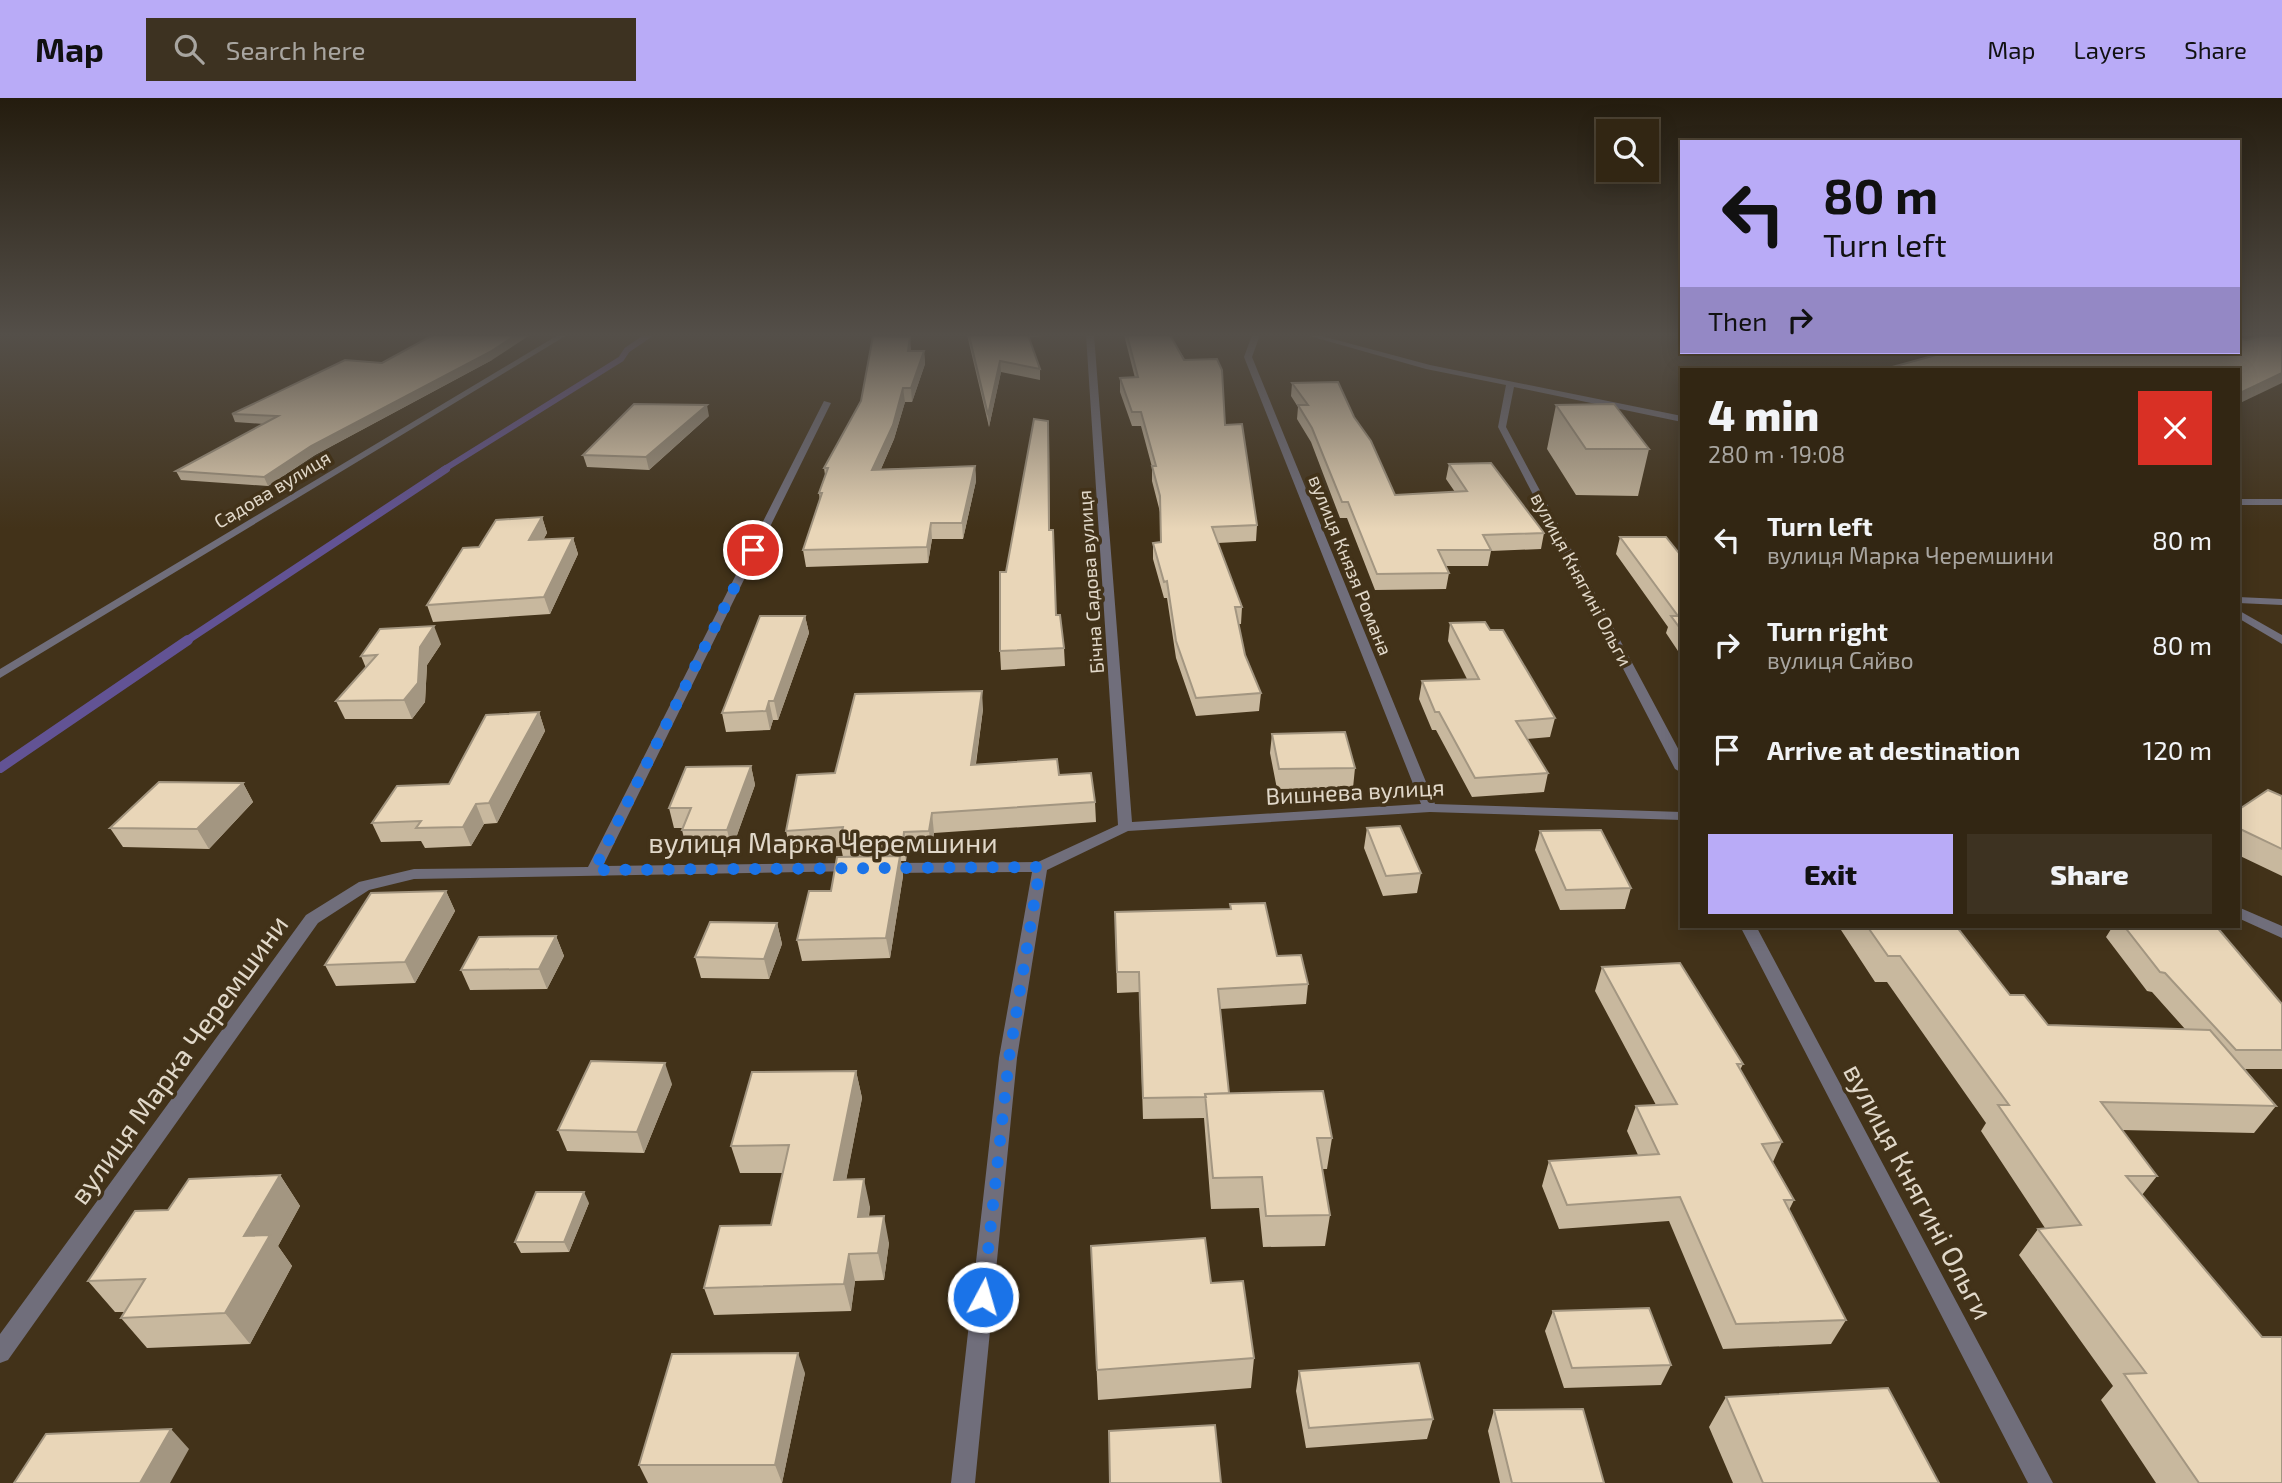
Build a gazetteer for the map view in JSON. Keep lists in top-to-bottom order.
{
  "streets": {
    "street": [
      "Садова вулиця",
      "вулиця Князя Романа",
      "вулиця Княгині Ольги",
      "Бічна Садова вулиця",
      "Вишнева вулиця",
      "вулиця Марка Черемшини"
    ]
  },
  "crossings": [
    ["вулиця Князя Романа", "Вишнева вулиця"],
    ["Бічна Садова вулиця", "Вишнева вулиця"],
    ["Вишнева вулиця", "вулиця Марка Черемшини"]
  ],
  "page": {
    "header": "Map",
    "search": "Search here",
    "nav": ["Map", "Layers", "Share"],
    "turn": ["80 m", "Turn left"],
    "then": "Then",
    "heading": ["4 min", "280 m · 19:08"],
    "list": [
      {
        "name": "Turn left",
        "note": "вулиця Марка Черемшини",
        "value": "80 m"
      },
      {
        "name": "Turn right",
        "note": "вулиця Сяйво",
        "value": "80 m"
      },
      {
        "name": "Arrive at destination",
        "value": "120 m"
      }
    ],
    "buttons": ["Exit", "Share"]
  }
}
